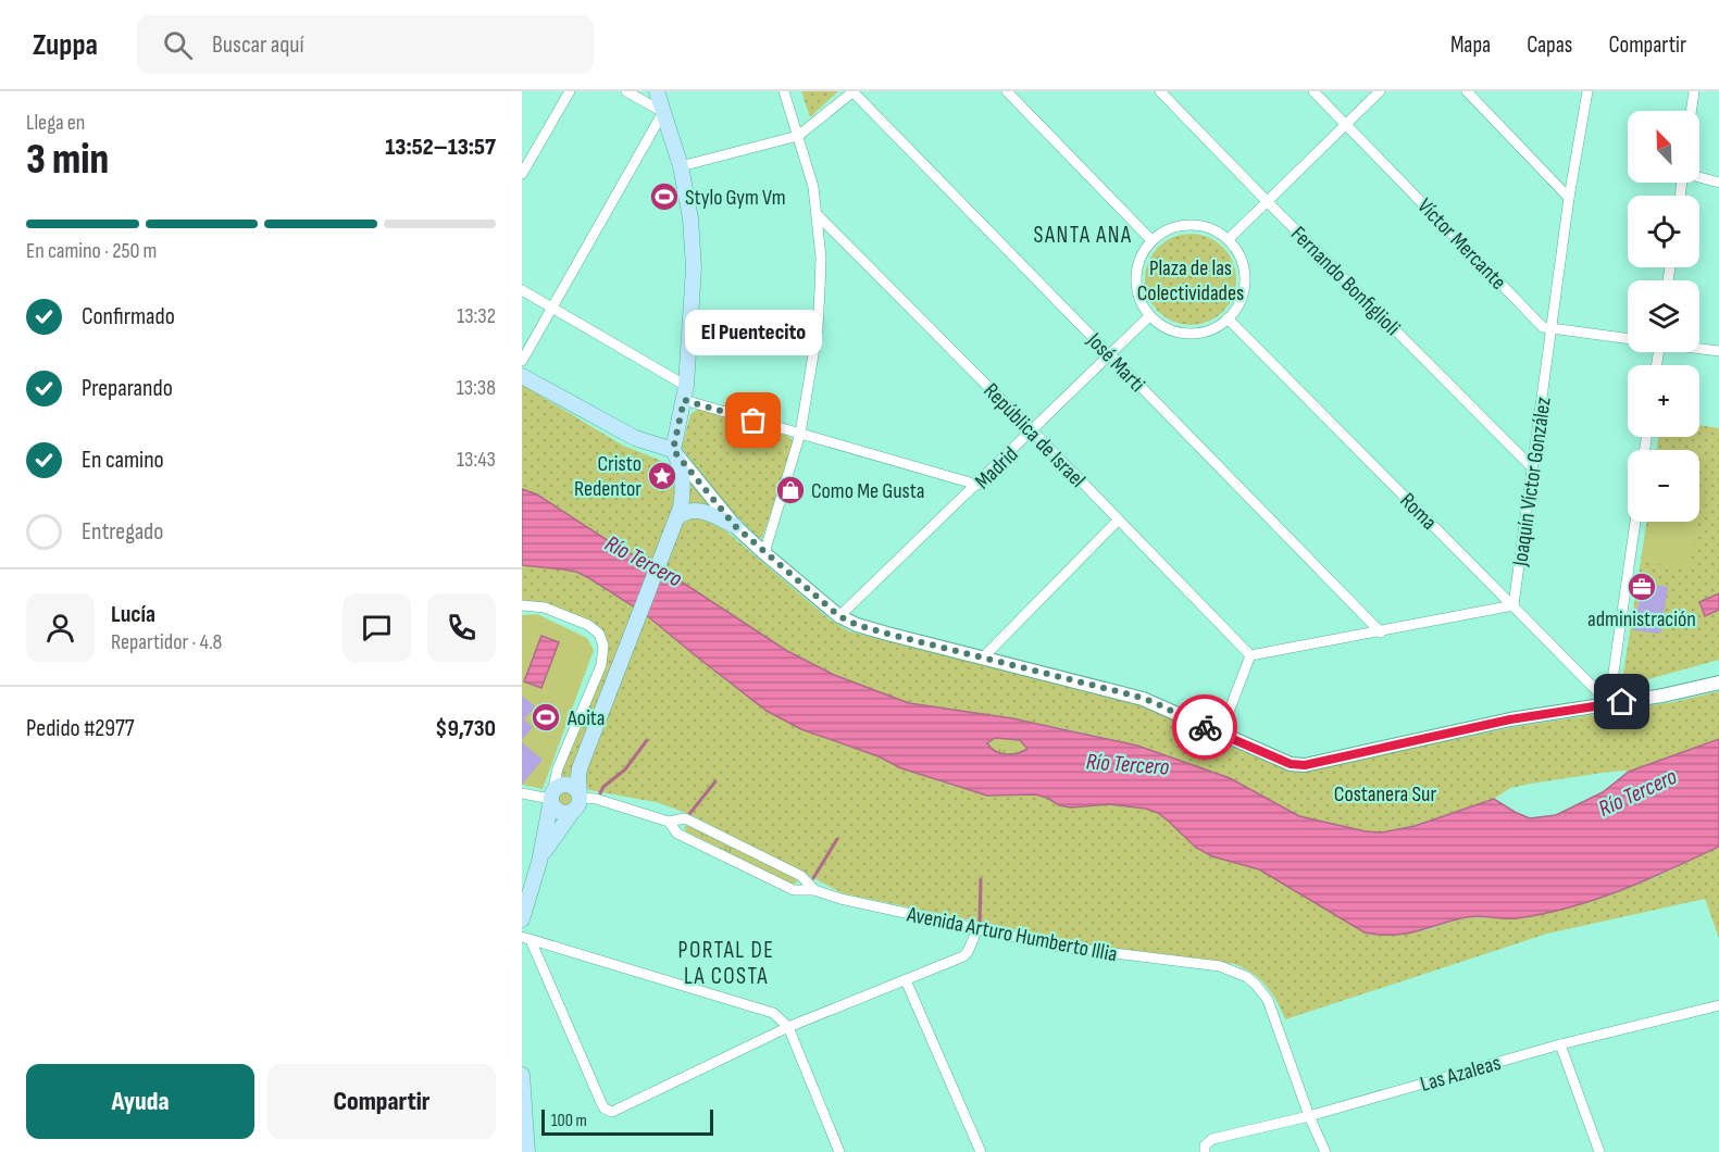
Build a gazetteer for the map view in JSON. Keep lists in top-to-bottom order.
{
  "streets": {
    "street": [
      "Víctor Mercante",
      "Fernando Bonfiglioli",
      "José Marti",
      "República de Israel",
      "Madrid",
      "Joaquín Víctor González",
      "Roma",
      "Avenida Arturo Humberto Illia",
      "Las Azaleas"
    ]
  },
  "crossings": [
    ["Víctor Mercante", "Joaquín Víctor González"],
    ["Fernando Bonfiglioli", "Joaquín Víctor González"],
    ["José Marti", "Madrid"],
    ["República de Israel", "Madrid"],
    ["Madrid", "Roma"],
    ["Joaquín Víctor González", "Roma"],
    ["Avenida Arturo Humberto Illia", "Las Azaleas"]
  ],
  "districts": ["SANTA ANA", "PORTAL DE LA COSTA"],
  "water": ["Río Tercero"],
  "parks": ["Plaza de las Colectividades", "Costanera Sur"],
  "places": {
    "sports": ["Stylo Gym Vm", "Aoita"],
    "other": ["El Puentecito"],
    "place": ["Cristo Redentor"],
    "shop": ["Como Me Gusta"],
    "office": ["administración"]
  },
  "scale_bar": "100 m",
  "north": "top left",
  "page": {
    "header": "Zuppa",
    "search": "Buscar aquí",
    "nav": ["Mapa", "Capas", "Compartir"],
    "heading": ["3 min", "Llega en", "13:52–13:57"],
    "panel": [
      "Lucía",
      "Repartidor · 4.8",
      "Pedido #2977",
      "$9,730"
    ],
    "map_buttons": ["+", "−"],
    "bar": "En camino · 250 m",
    "list": [
      ["Confirmado", "13:32"],
      ["Preparando", "13:38"],
      ["En camino", "13:43"],
      "Entregado"
    ],
    "bubble": "El Puentecito",
    "buttons": ["Ayuda", "Compartir"],
    "scale": "100 m"
  }
}
